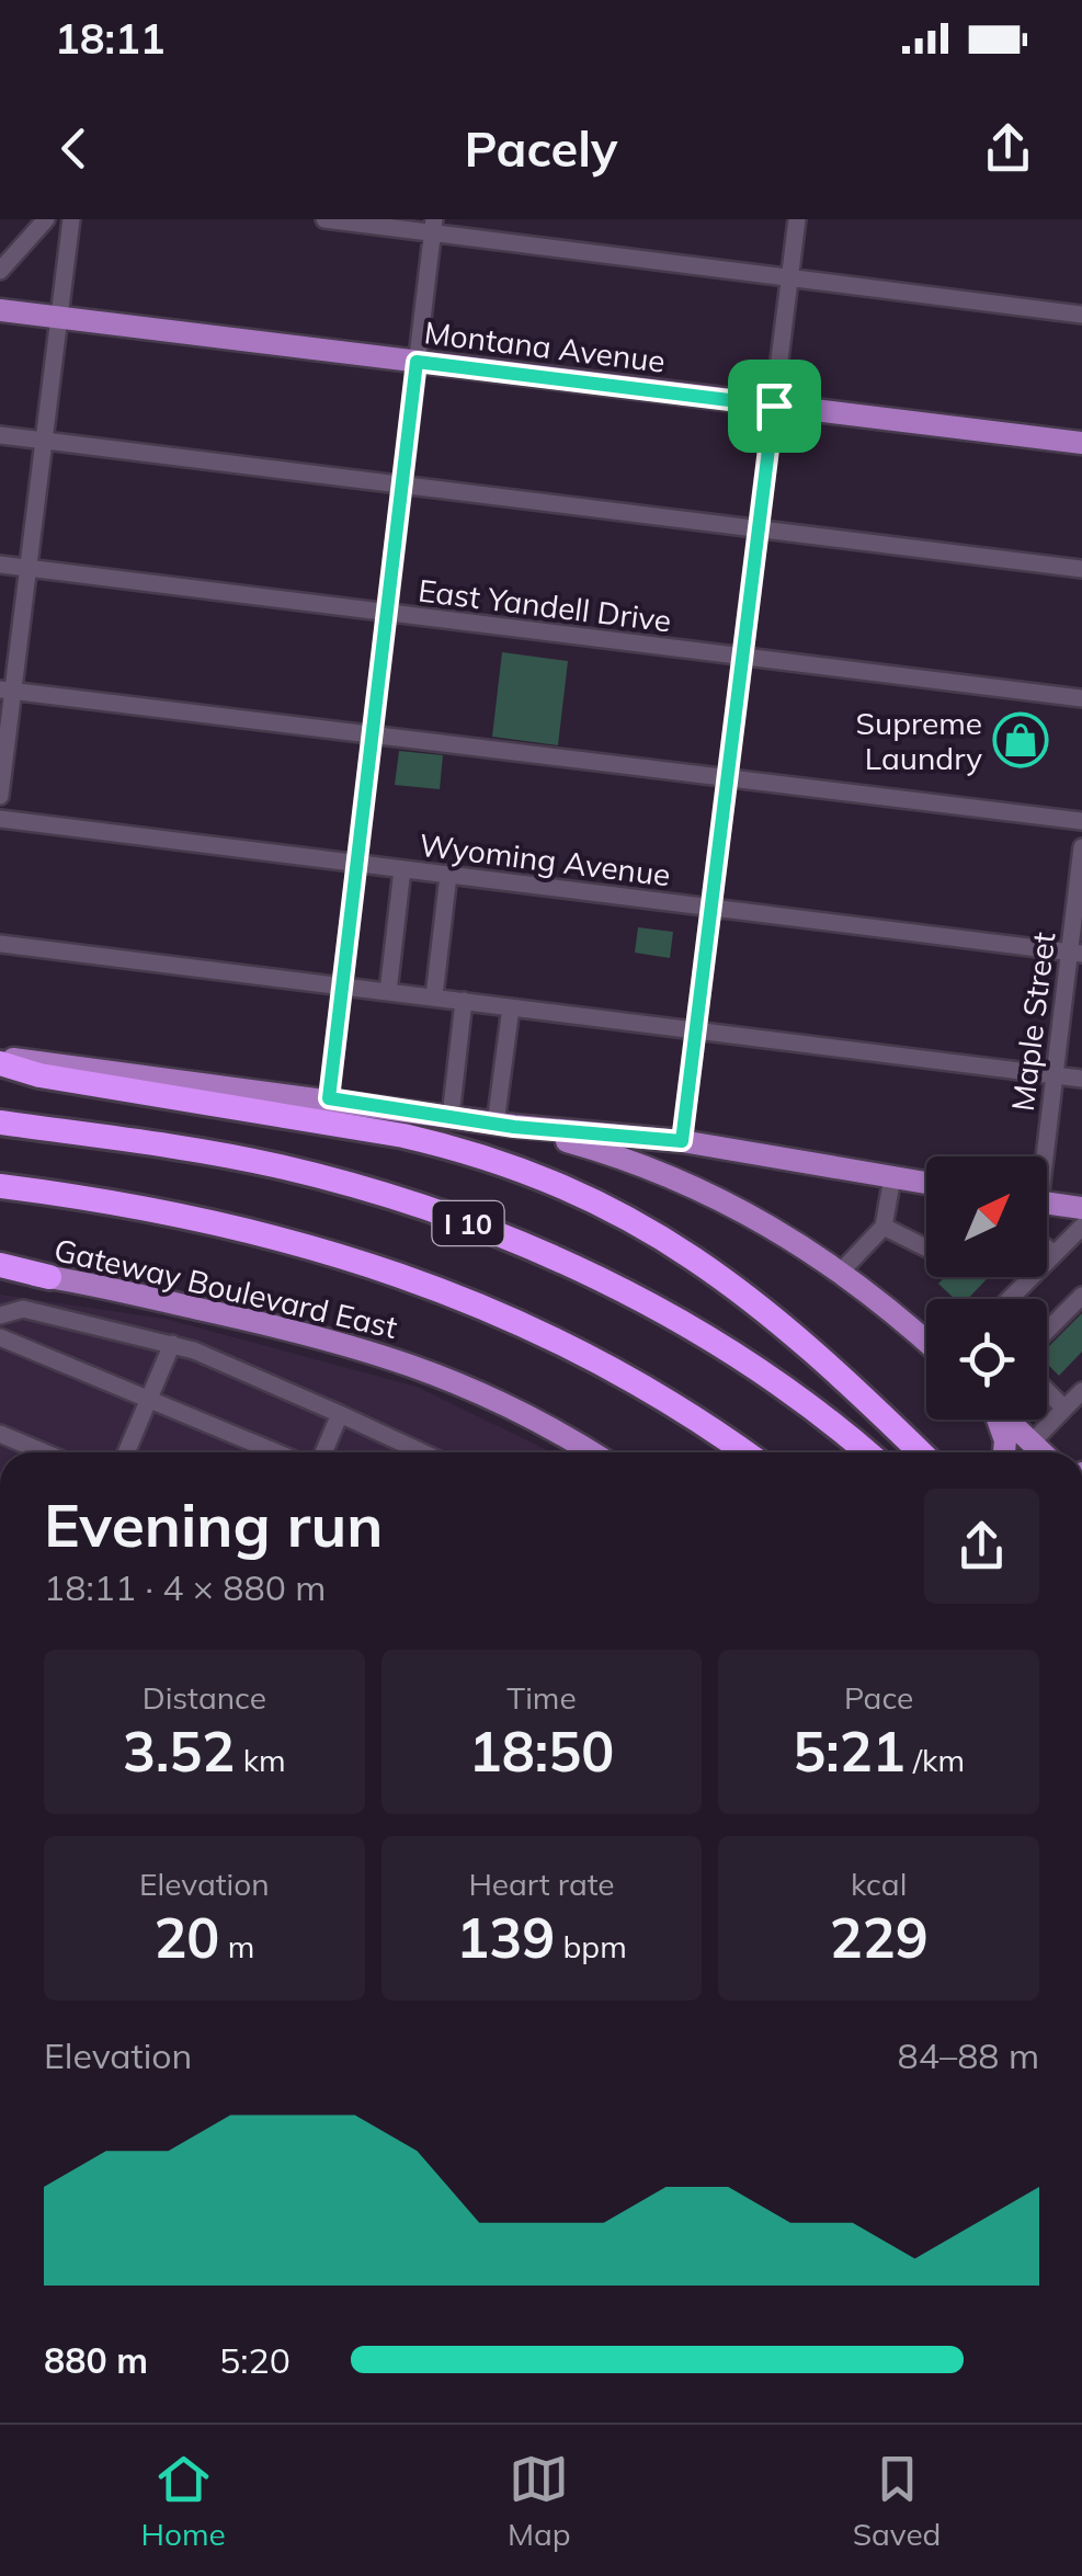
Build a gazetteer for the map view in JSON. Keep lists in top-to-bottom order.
{
  "streets": {
    "highway": ["I 10"],
    "main road": ["Montana Avenue", "Gateway Boulevard East"],
    "street": ["East Yandell Drive", "Wyoming Avenue", "Maple Street"]
  },
  "crossings": [
    ["Wyoming Avenue", "Maple Street"]
  ],
  "places": {
    "shop": ["Supreme Laundry"]
  },
  "north": "top right",
  "page": {
    "status": "18:11",
    "header": "Pacely",
    "heading": ["Evening run", "18:11 · 4 × 880 m"],
    "stats": [
      ["Distance", "3.52 km"],
      ["Time", "18:50"],
      ["Pace", "5:21 /km"],
      ["Elevation", "20 m"],
      ["Heart rate", "139 bpm"],
      ["kcal", "229"]
    ],
    "chart": ["Elevation", "84–88 m"],
    "list": [
      {
        "name": "880 m",
        "note": "5:20"
      }
    ],
    "tabs": ["Home", "Map", "Saved"]
  }
}
